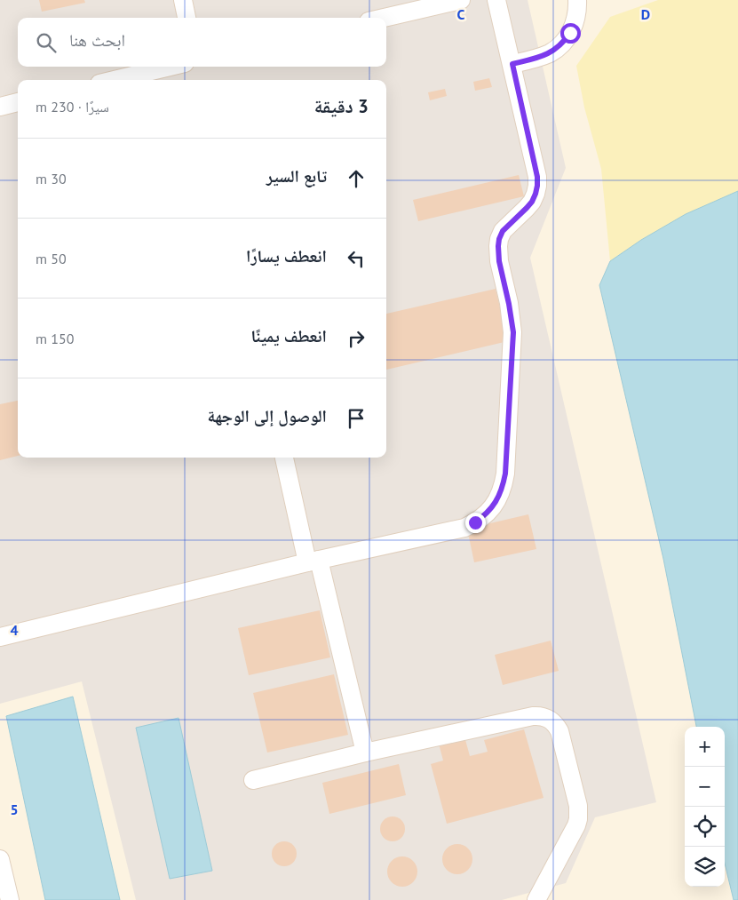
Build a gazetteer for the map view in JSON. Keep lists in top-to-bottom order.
{
  "page": {
    "search": "ابحث هنا",
    "heading": ["3 دقيقة", "سيرًا · 230 m"],
    "list": [
      ["تابع السير", "30 m"],
      ["انعطف يسارًا", "50 m"],
      ["انعطف يمينًا", "150 m"],
      "الوصول إلى الوجهة"
    ],
    "map_buttons": ["+", "−"]
  },
  "grid": {
    "columns": ["C", "D"],
    "rows": ["4", "5"]
  }
}
